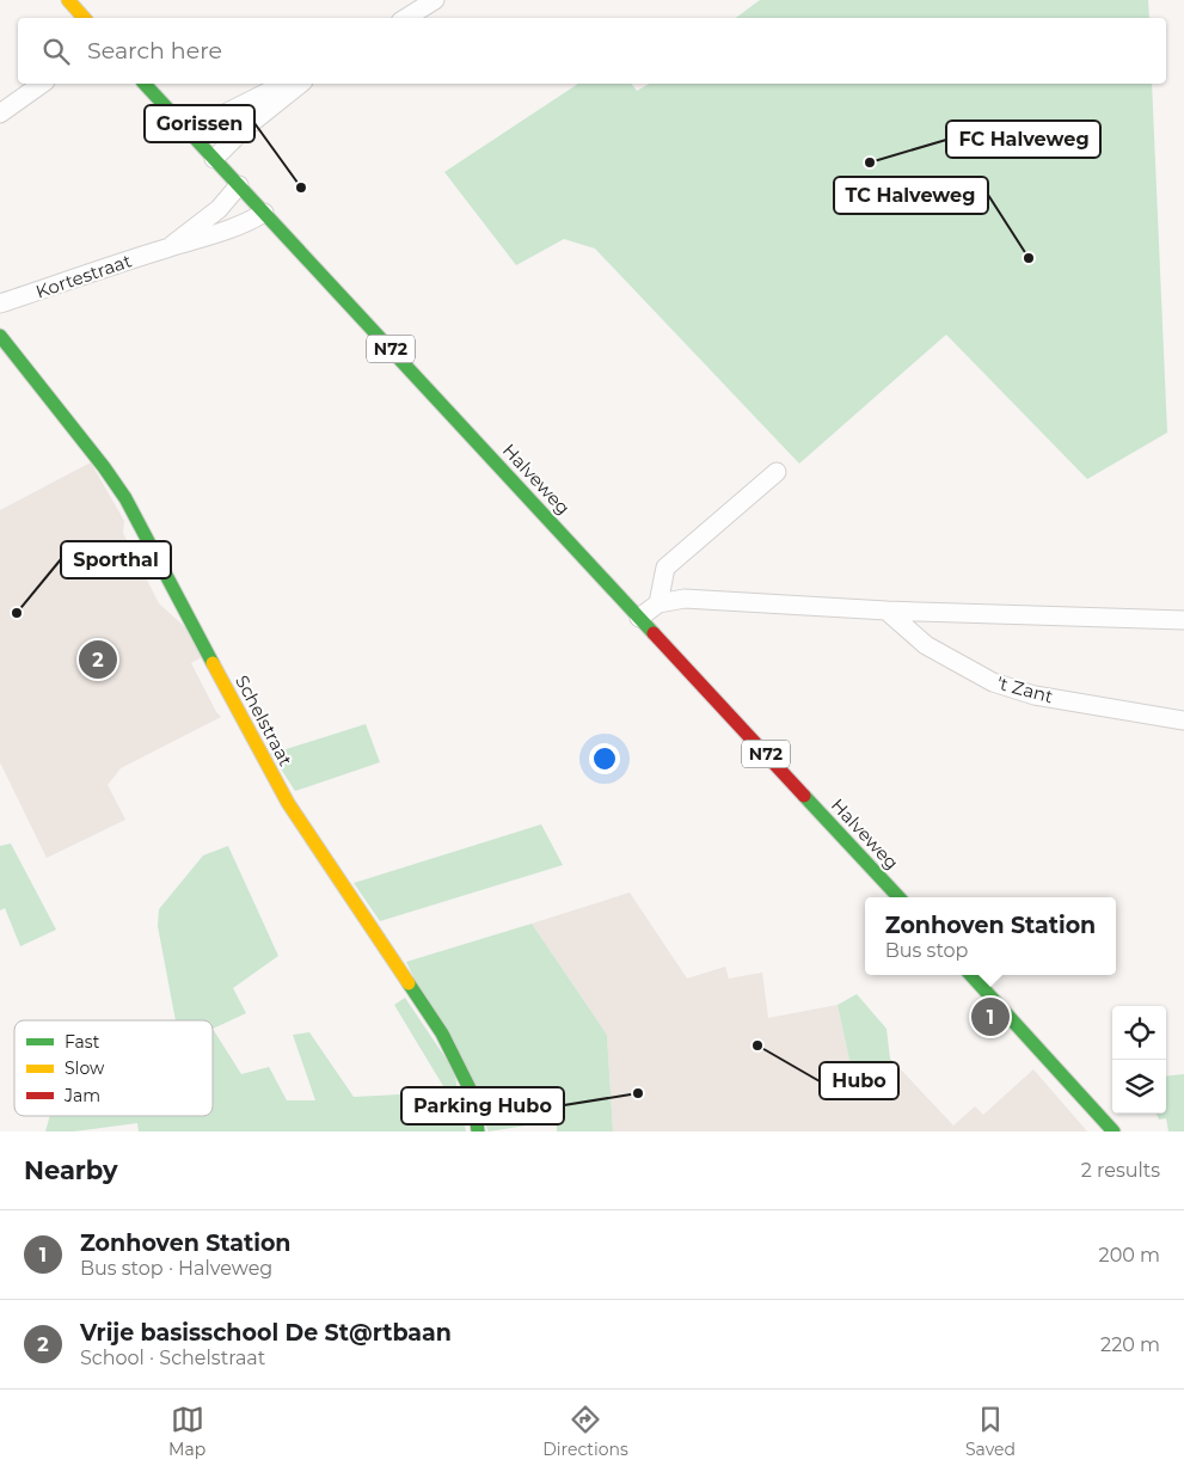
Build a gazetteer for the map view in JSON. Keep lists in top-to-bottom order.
{
  "streets": {
    "main road": ["N72", "Halveweg", "Schelstraat"],
    "street": ["Kortestraat", "'t Zant"]
  },
  "crossings": [
    ["Kortestraat", "Halveweg"]
  ],
  "places": [
    "FC Halveweg",
    "Gorissen",
    "TC Halveweg",
    "Sporthal",
    "Hubo",
    "Parking Hubo"
  ],
  "legend": ["Fast", "Slow", "Jam"],
  "page": {
    "search": "Search here",
    "pins": ["2", "1"],
    "popup": ["Zonhoven Station", "Bus stop"],
    "heading": ["Nearby", "2 results"],
    "list": [
      {
        "mark": "1",
        "name": "Zonhoven Station",
        "note": "Bus stop · Halveweg",
        "value": "200 m"
      },
      {
        "mark": "2",
        "name": "Vrije basisschool De St@rtbaan",
        "note": "School · Schelstraat",
        "value": "220 m"
      }
    ],
    "nav": ["Map", "Directions", "Saved"]
  }
}
